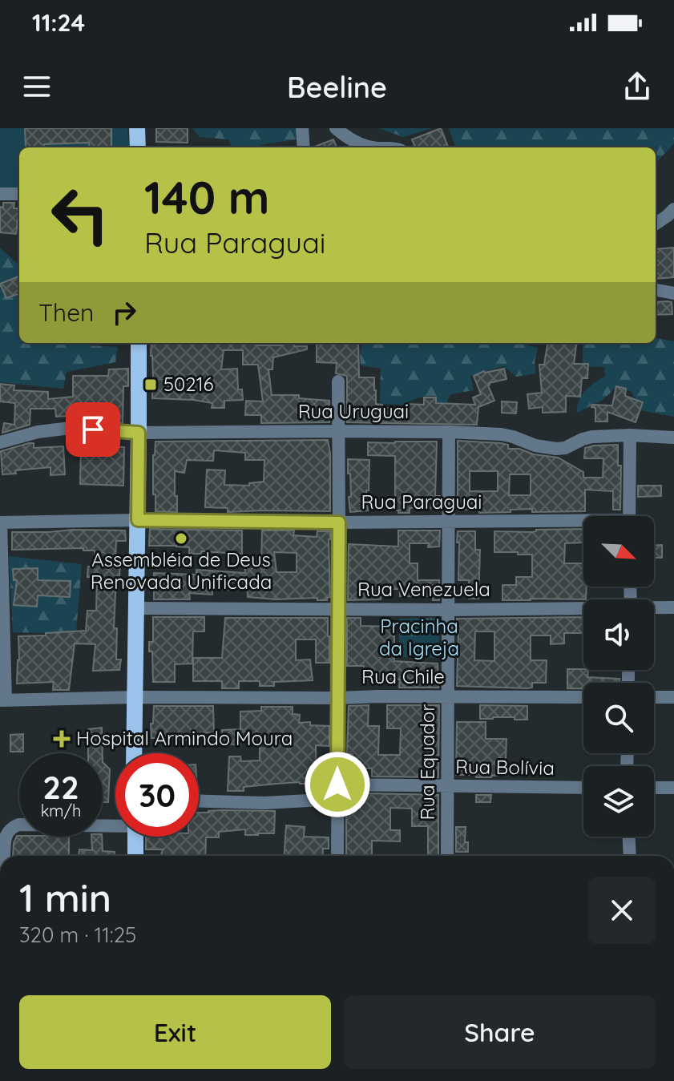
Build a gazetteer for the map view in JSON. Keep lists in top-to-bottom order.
{
  "streets": {
    "street": [
      "Rua Uruguai",
      "Rua Paraguai",
      "Rua Venezuela",
      "Rua Chile",
      "Rua Equador",
      "Rua Bolívia"
    ]
  },
  "crossings": [
    ["Rua Uruguai", "Rua Equador"],
    ["Rua Paraguai", "Rua Equador"],
    ["Rua Venezuela", "Rua Equador"],
    ["Rua Chile", "Rua Equador"],
    ["Rua Equador", "Rua Bolívia"]
  ],
  "parks": ["Pracinha da Igreja"],
  "places": {
    "transit": ["50216"],
    "other": ["Assembléia de Deus Renovada Unificada"],
    "health": ["Hospital Armindo Moura"]
  },
  "north": "bottom right",
  "page": {
    "status": "11:24",
    "header": "Beeline",
    "turn": ["140 m", "Rua Paraguai"],
    "then": "Then",
    "speed": "22 km/h",
    "limit": "30",
    "heading": ["1 min", "320 m · 11:25"],
    "buttons": ["Exit", "Share"]
  }
}
